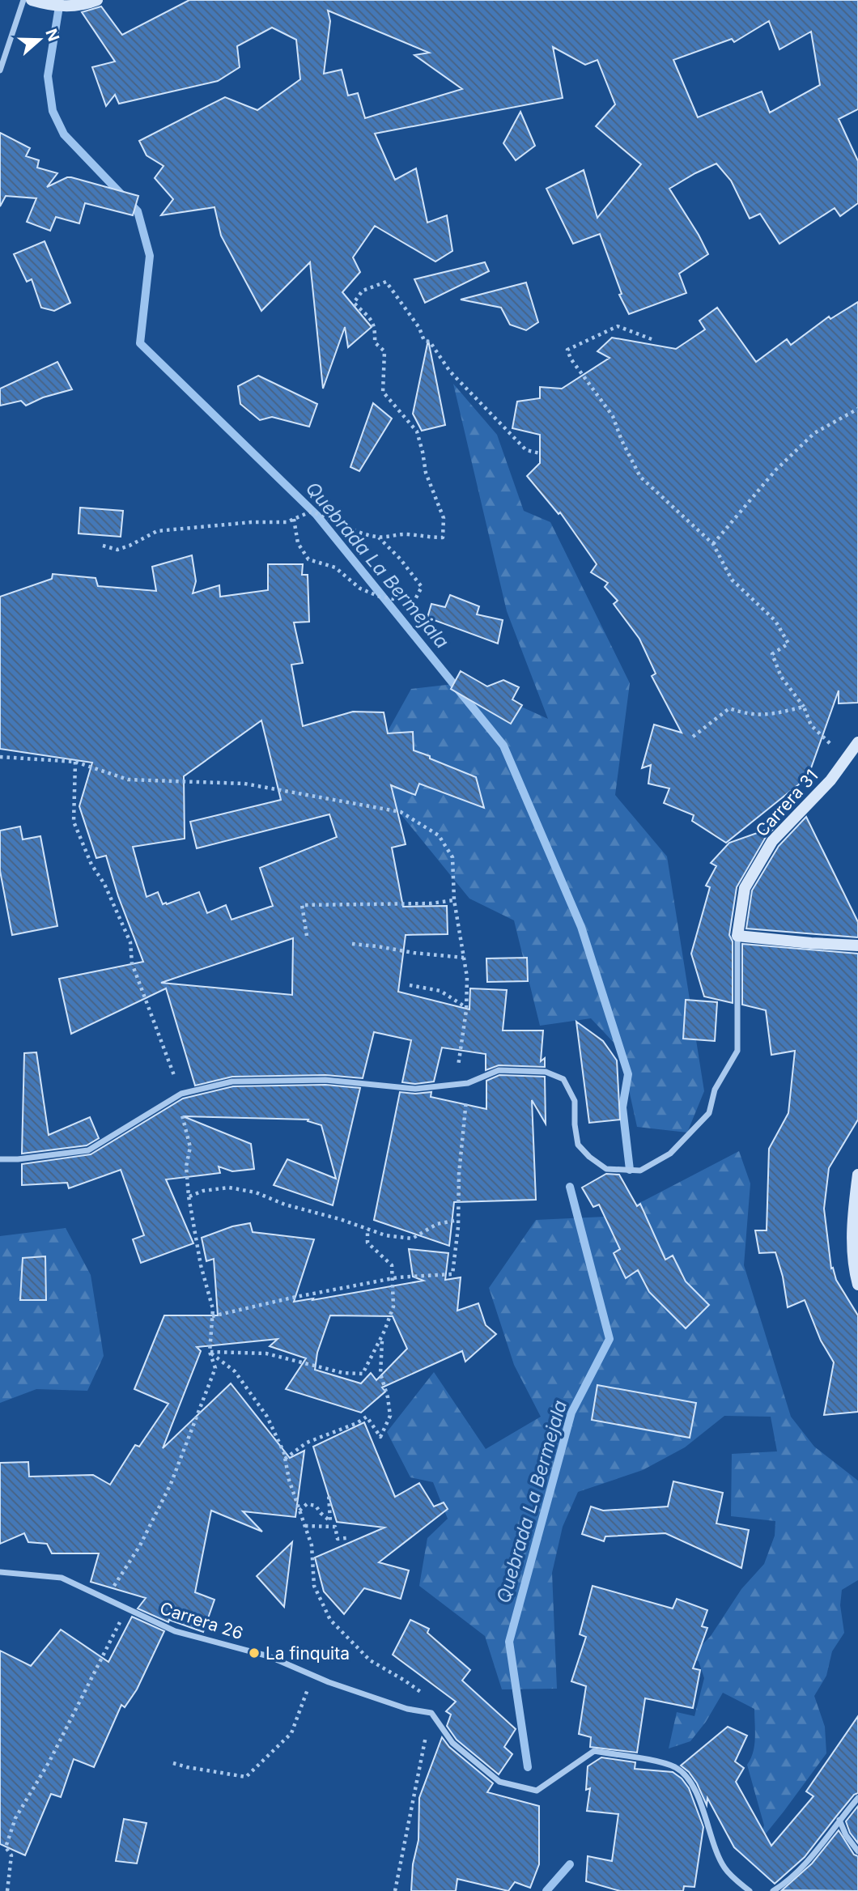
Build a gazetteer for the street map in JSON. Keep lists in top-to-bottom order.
{
  "streets": {
    "street": ["Carrera 31", "Carrera 26"]
  },
  "water": ["Quebrada La Bermejala"],
  "places": ["La finquita"],
  "north": "right"
}
